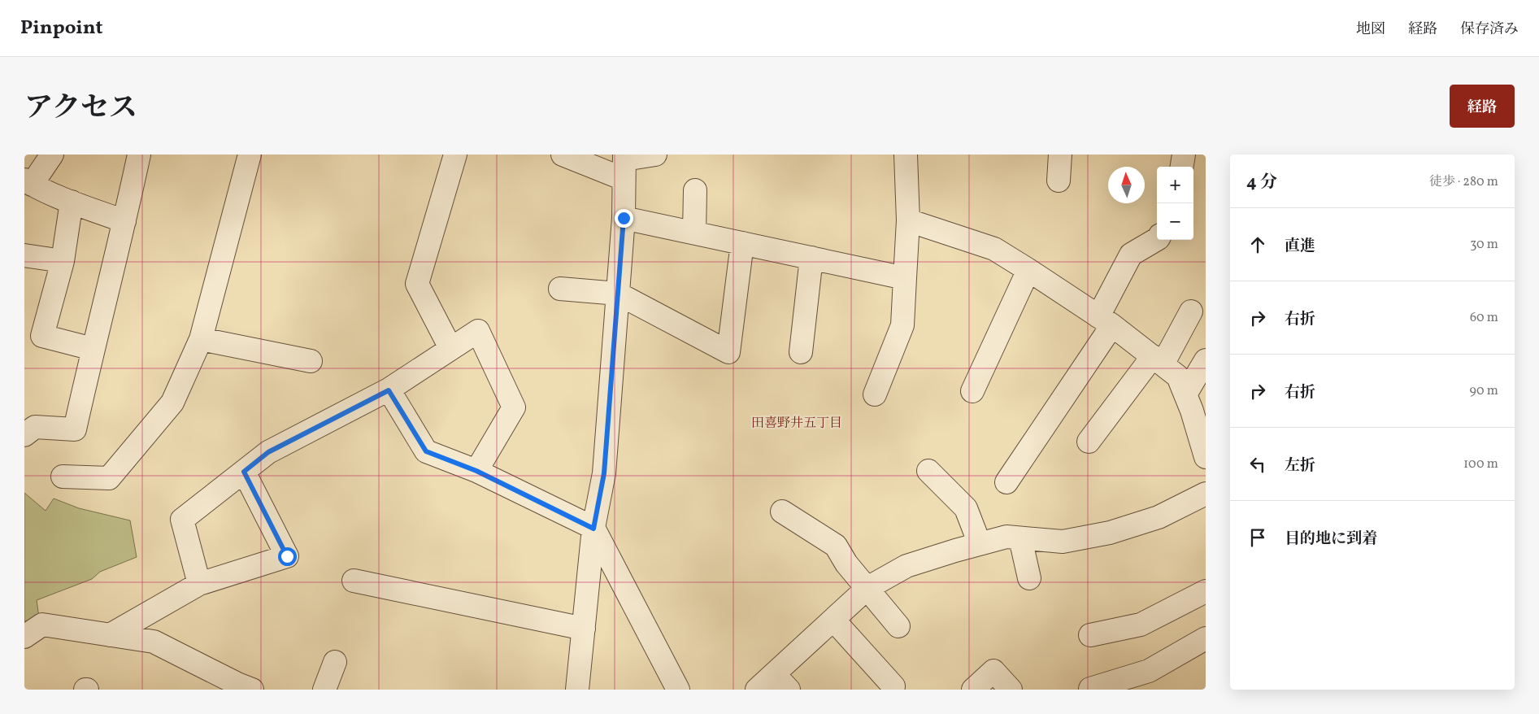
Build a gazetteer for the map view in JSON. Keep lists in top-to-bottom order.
{
  "districts": ["田喜野井五丁目"],
  "north": "top",
  "page": {
    "header": "Pinpoint",
    "nav": ["地図", "経路", "保存済み"],
    "title": "アクセス",
    "buttons": "経路",
    "heading": ["4 分", "徒歩 · 280 m"],
    "map_buttons": ["+", "−"],
    "list": [
      ["直進", "30 m"],
      ["右折", "60 m"],
      ["右折", "90 m"],
      ["左折", "100 m"],
      "目的地に到着"
    ]
  }
}
